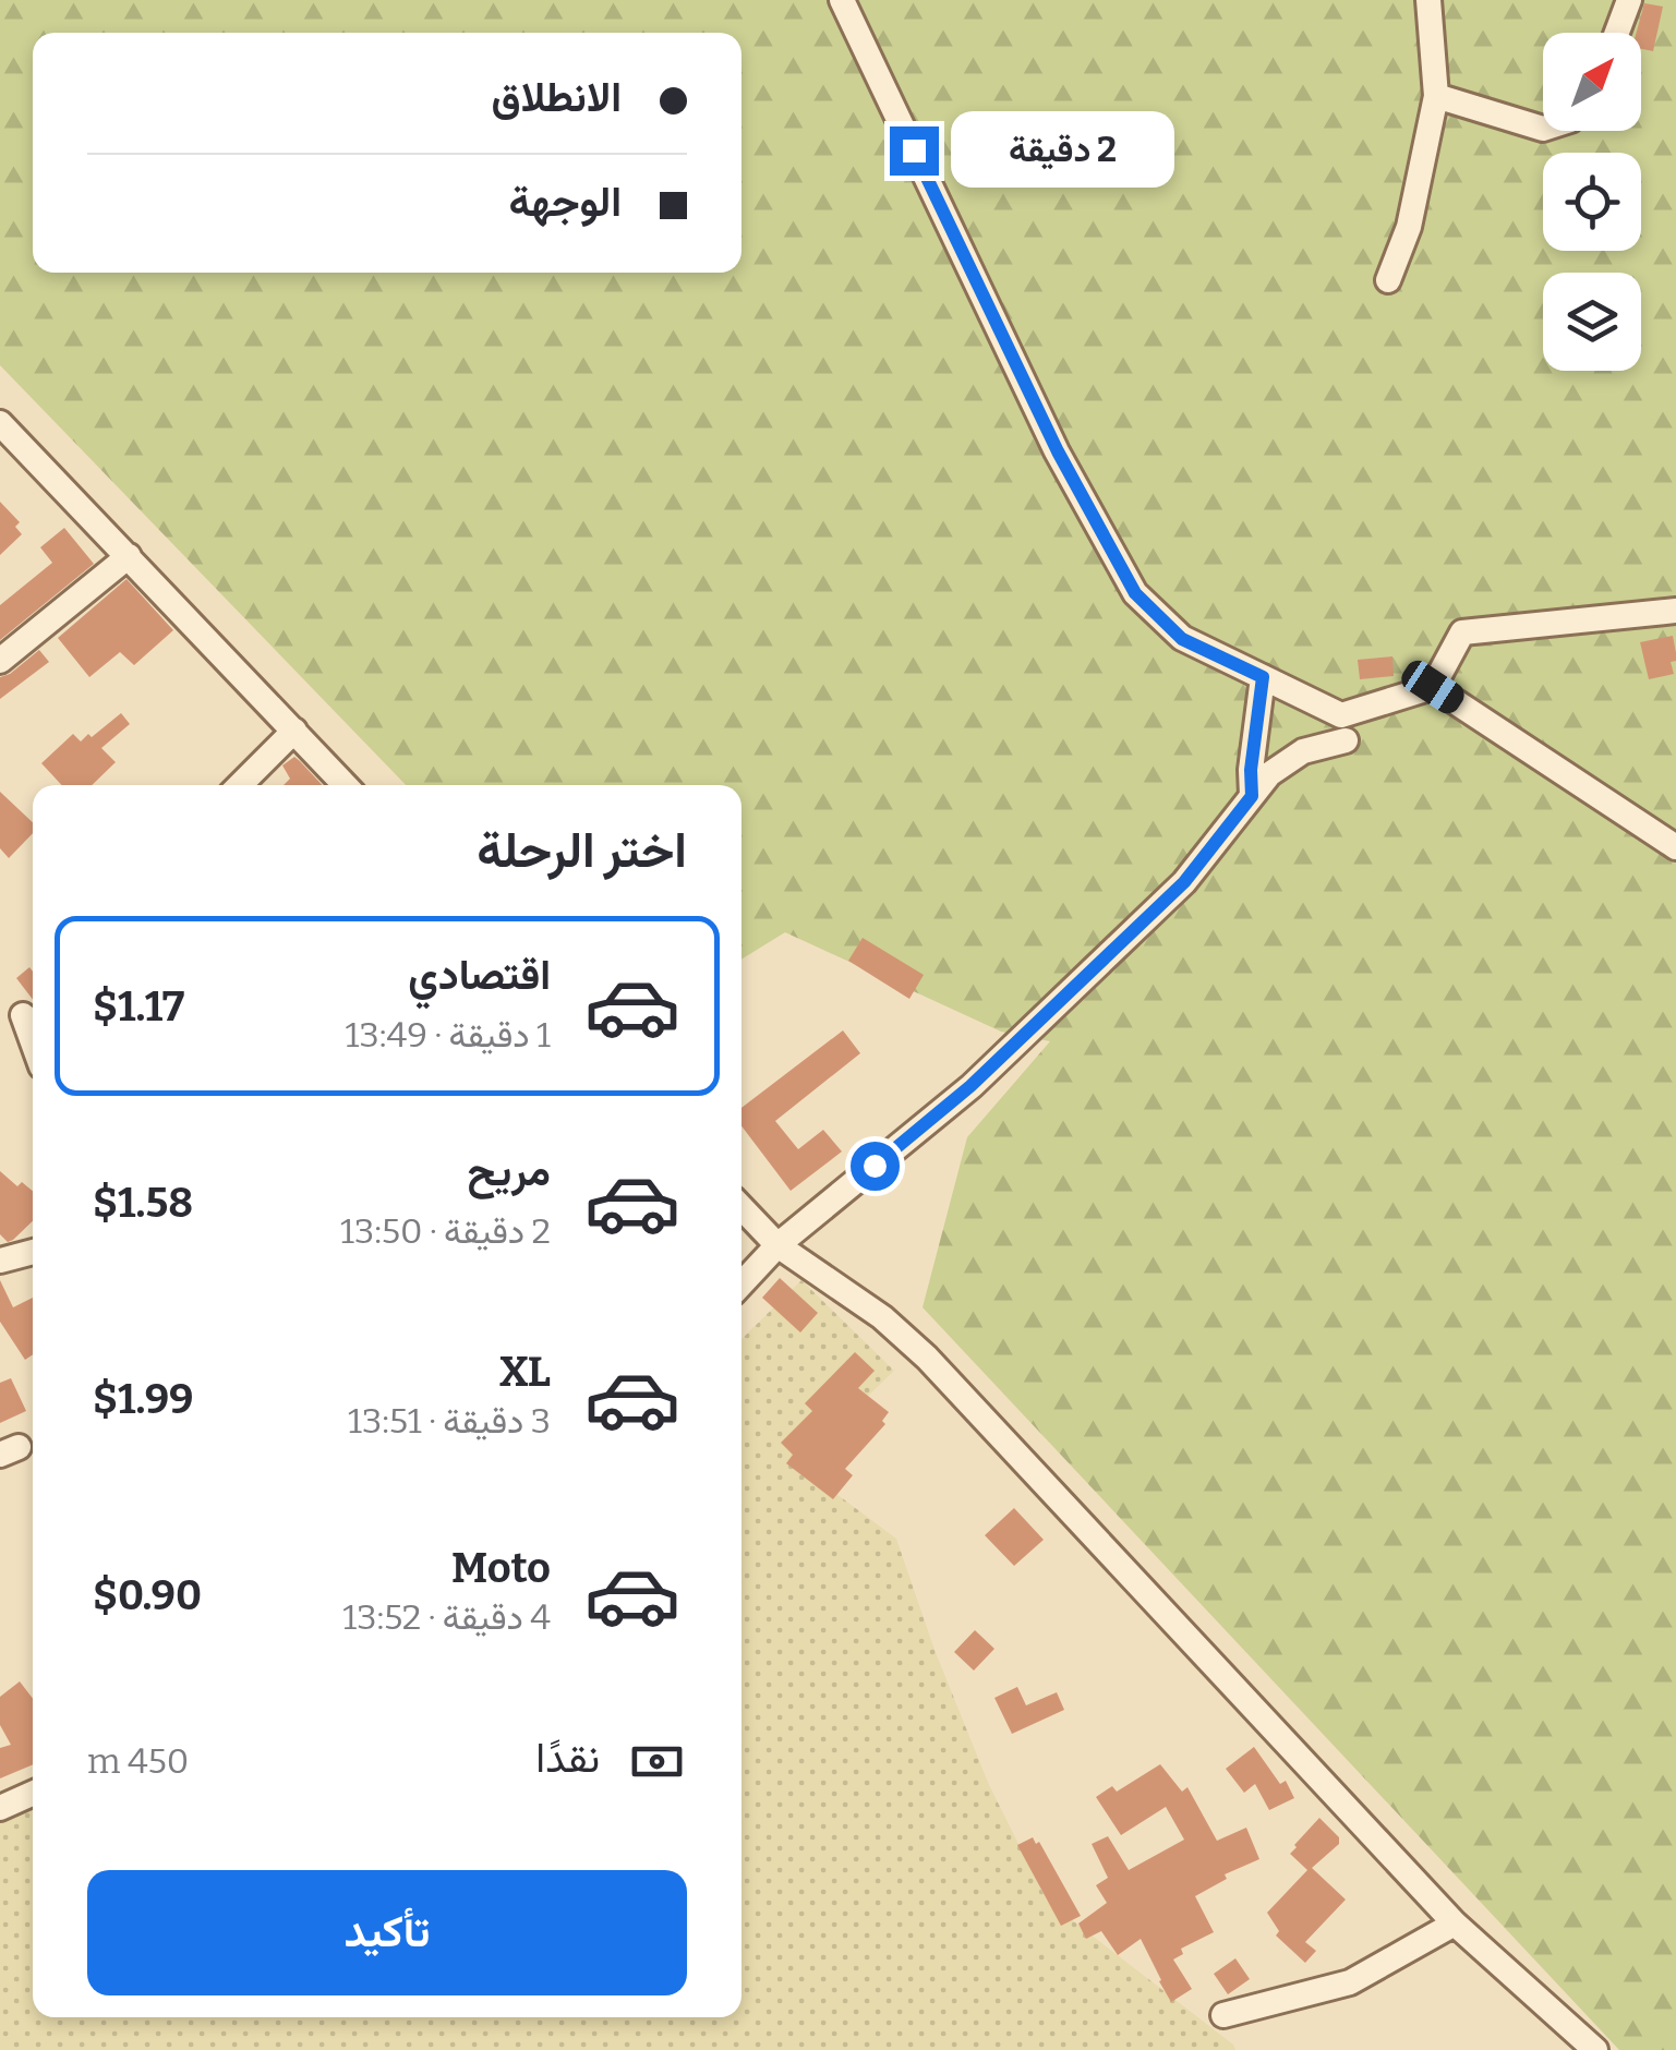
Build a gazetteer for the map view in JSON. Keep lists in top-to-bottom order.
{
  "north": "top right",
  "page": {
    "banner": ["الانطلاق", "الوجهة"],
    "bubble": "2 دقيقة",
    "heading": "اختر الرحلة",
    "list": [
      {
        "name": "اقتصادي",
        "note": "1 دقيقة · 13:49",
        "value": "$1.17"
      },
      {
        "name": "مريح",
        "note": "2 دقيقة · 13:50",
        "value": "$1.58"
      },
      {
        "name": "XL",
        "note": "3 دقيقة · 13:51",
        "value": "$1.99"
      },
      {
        "name": "Moto",
        "note": "4 دقيقة · 13:52",
        "value": "$0.90"
      }
    ],
    "pay": ["نقدًا", "450 m"],
    "buttons": "تأكيد"
  }
}
